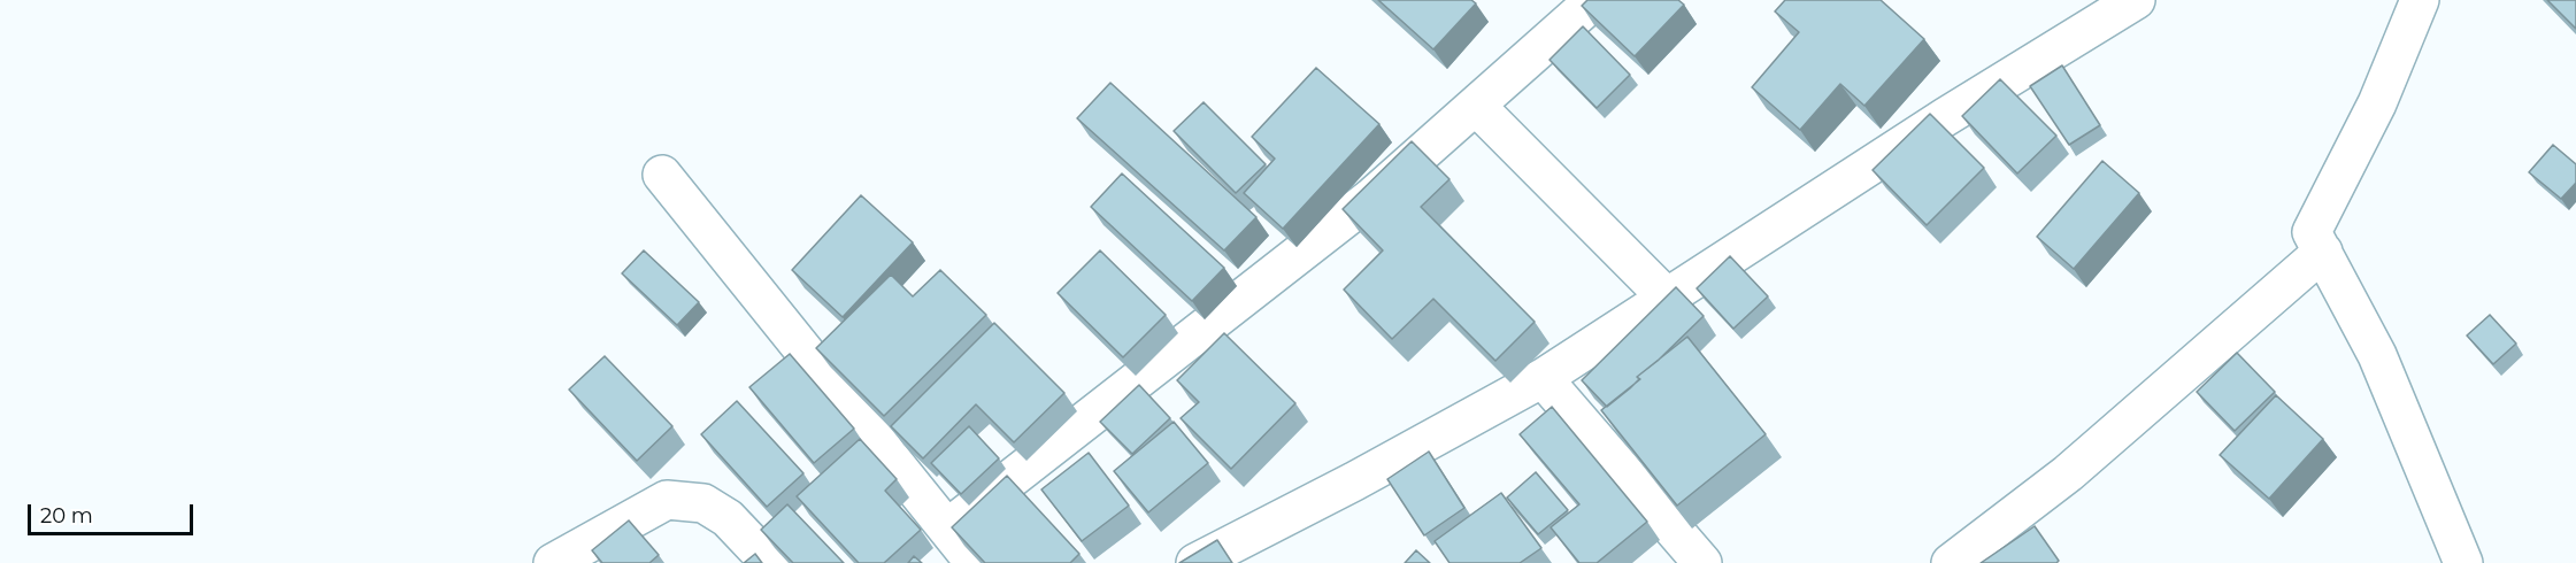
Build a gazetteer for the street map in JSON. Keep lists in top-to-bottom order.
{
  "scale_bar": "20 m"
}
